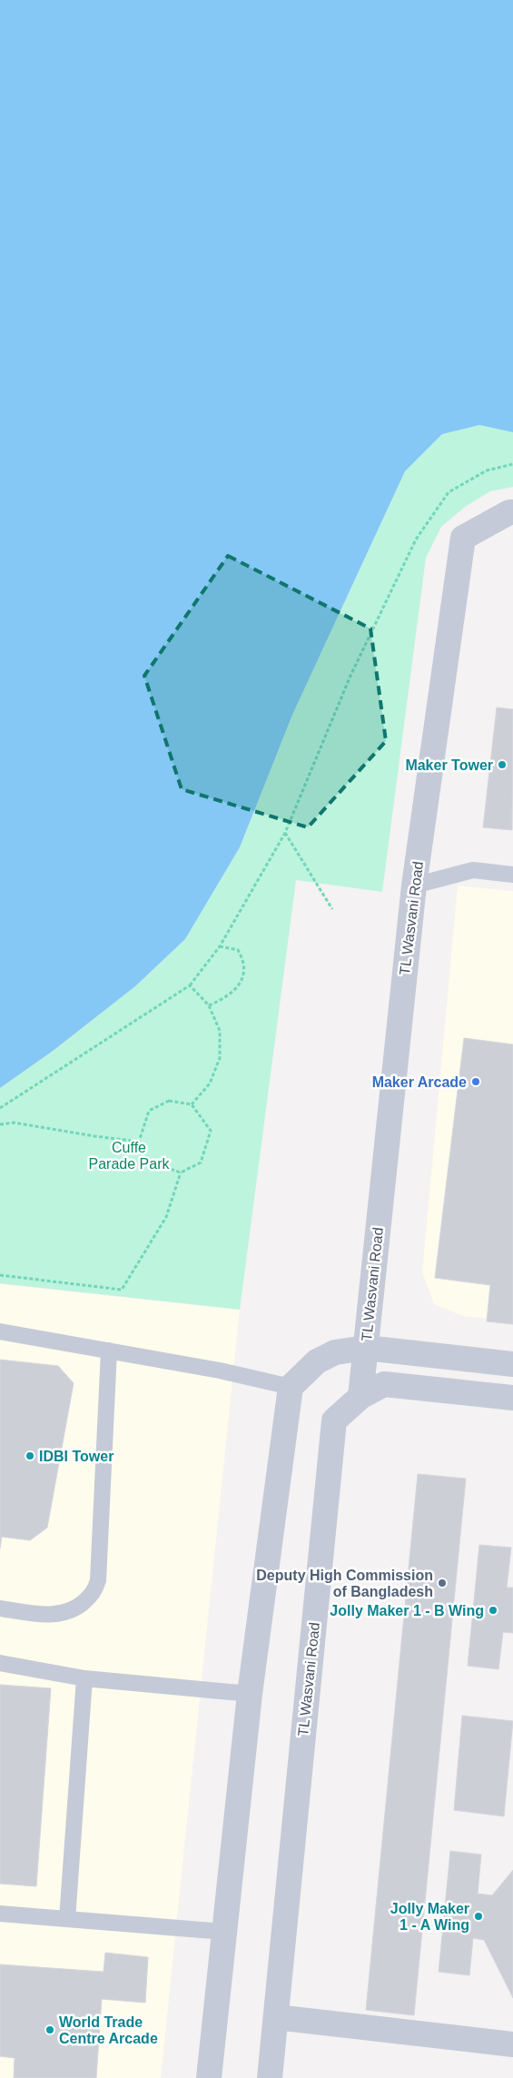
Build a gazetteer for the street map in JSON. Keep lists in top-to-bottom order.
{
  "streets": {
    "street": ["TL Wasvani Road"]
  },
  "parks": ["Cuffe Parade Park"],
  "places": [
    "Maker Tower",
    "Maker Arcade",
    "IDBI Tower",
    "Deputy High Commission of Bangladesh",
    "Jolly Maker 1 - B Wing",
    "Jolly Maker 1 - A Wing",
    "World Trade Centre Arcade"
  ]
}
